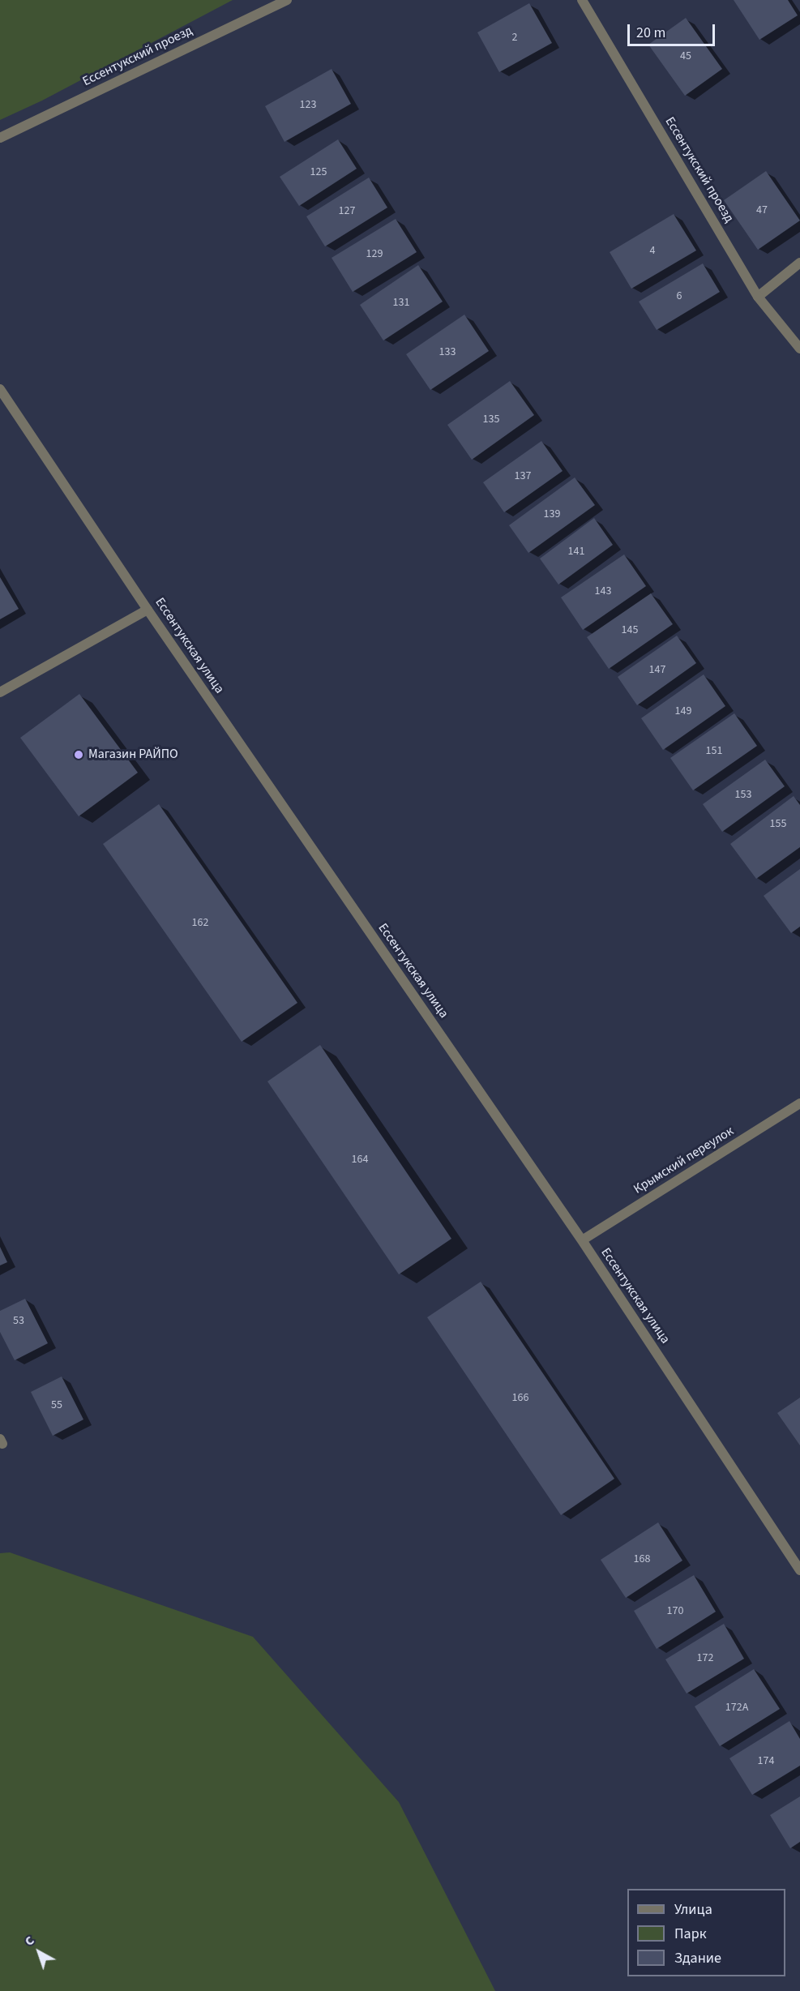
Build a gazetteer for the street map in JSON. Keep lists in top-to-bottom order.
{
  "streets": {
    "street": ["Ессентукский проезд", "Ессентукская улица", "Крымский переулок"]
  },
  "crossings": [
    ["Ессентукская улица", "Крымский переулок"]
  ],
  "places": ["Магазин РАЙПО"],
  "house_numbers": [
    "2",
    "45",
    "123",
    "125",
    "47",
    "127",
    "4",
    "129",
    "6",
    "131",
    "133",
    "135",
    "137",
    "139",
    "141",
    "143",
    "145",
    "147",
    "149",
    "151",
    "153",
    "155",
    "162",
    "164",
    "53",
    "166",
    "55",
    "168",
    "170",
    "172",
    "172А",
    "174"
  ],
  "legend": ["Улица", "Парк", "Здание"],
  "scale_bar": "20 m",
  "north": "top left"
}
